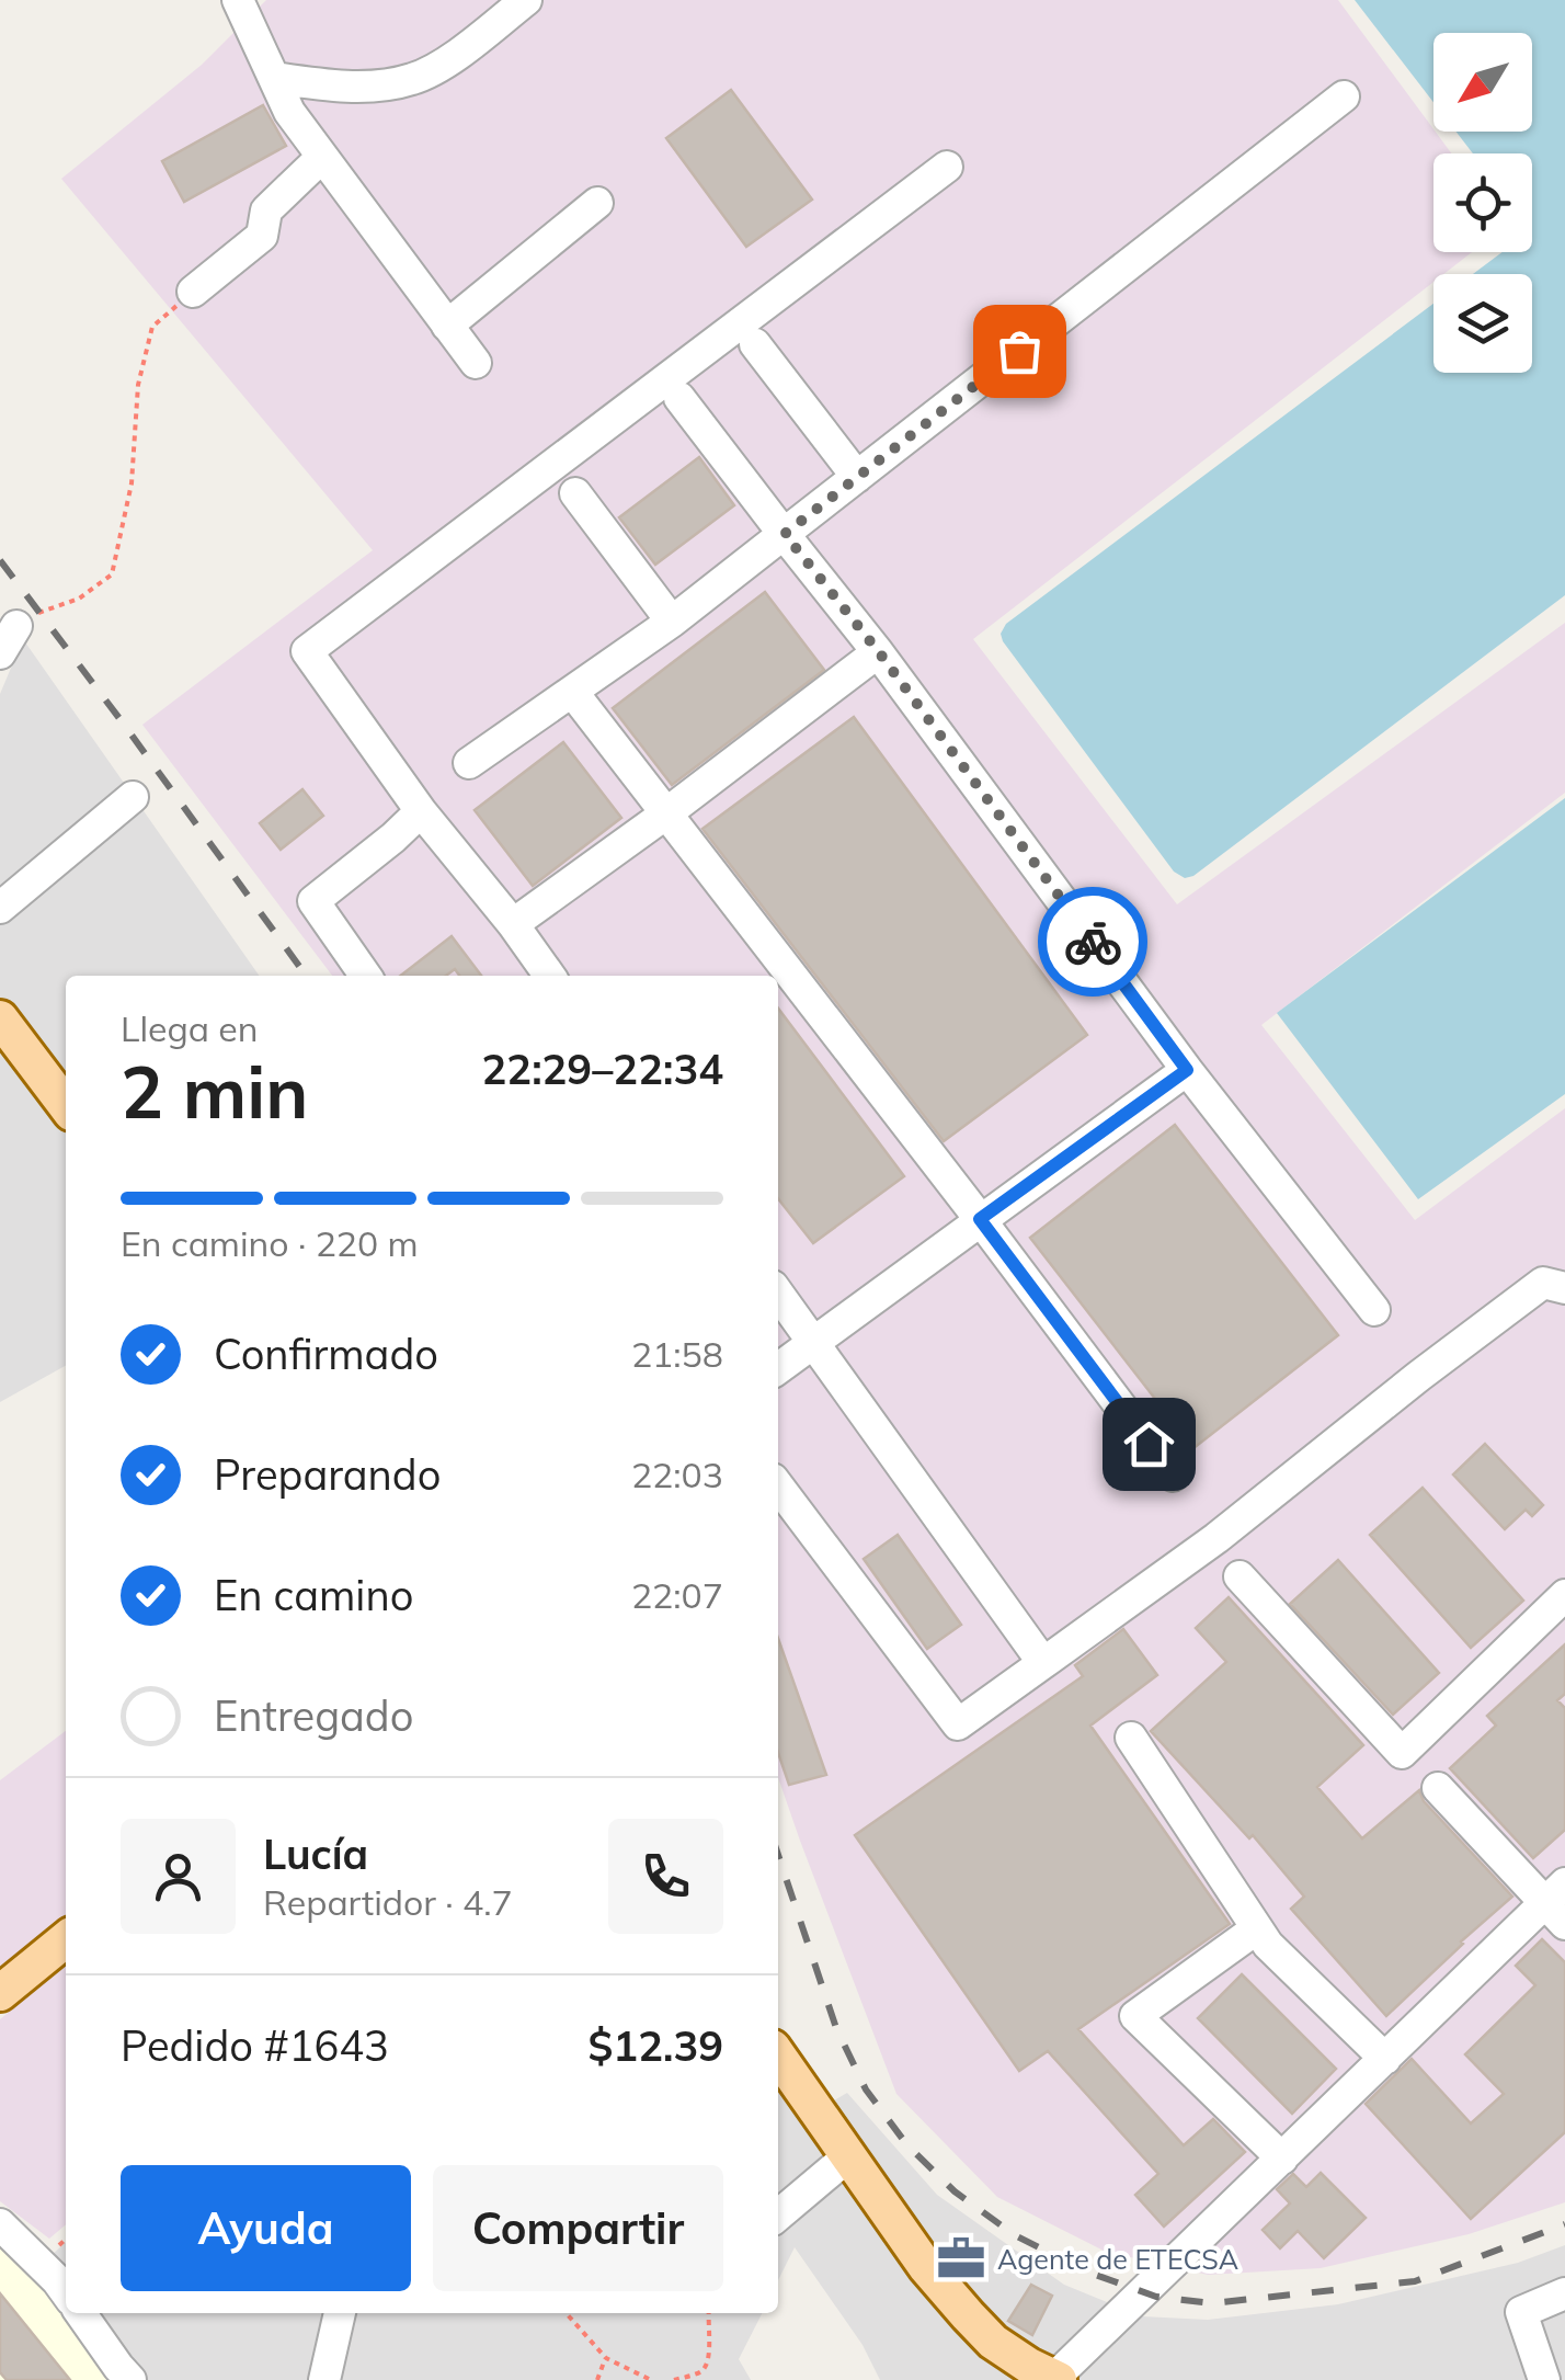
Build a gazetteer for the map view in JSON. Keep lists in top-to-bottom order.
{
  "places": {
    "office": ["Agente de ETECSA"]
  },
  "north": "bottom left",
  "page": {
    "heading": ["2 min", "Llega en", "22:29–22:34"],
    "panel": [
      "Lucía",
      "Repartidor · 4.7",
      "Pedido #1643",
      "$12.39"
    ],
    "bar": "En camino · 220 m",
    "list": [
      ["Confirmado", "21:58"],
      ["Preparando", "22:03"],
      ["En camino", "22:07"],
      "Entregado"
    ],
    "buttons": ["Ayuda", "Compartir"]
  }
}
